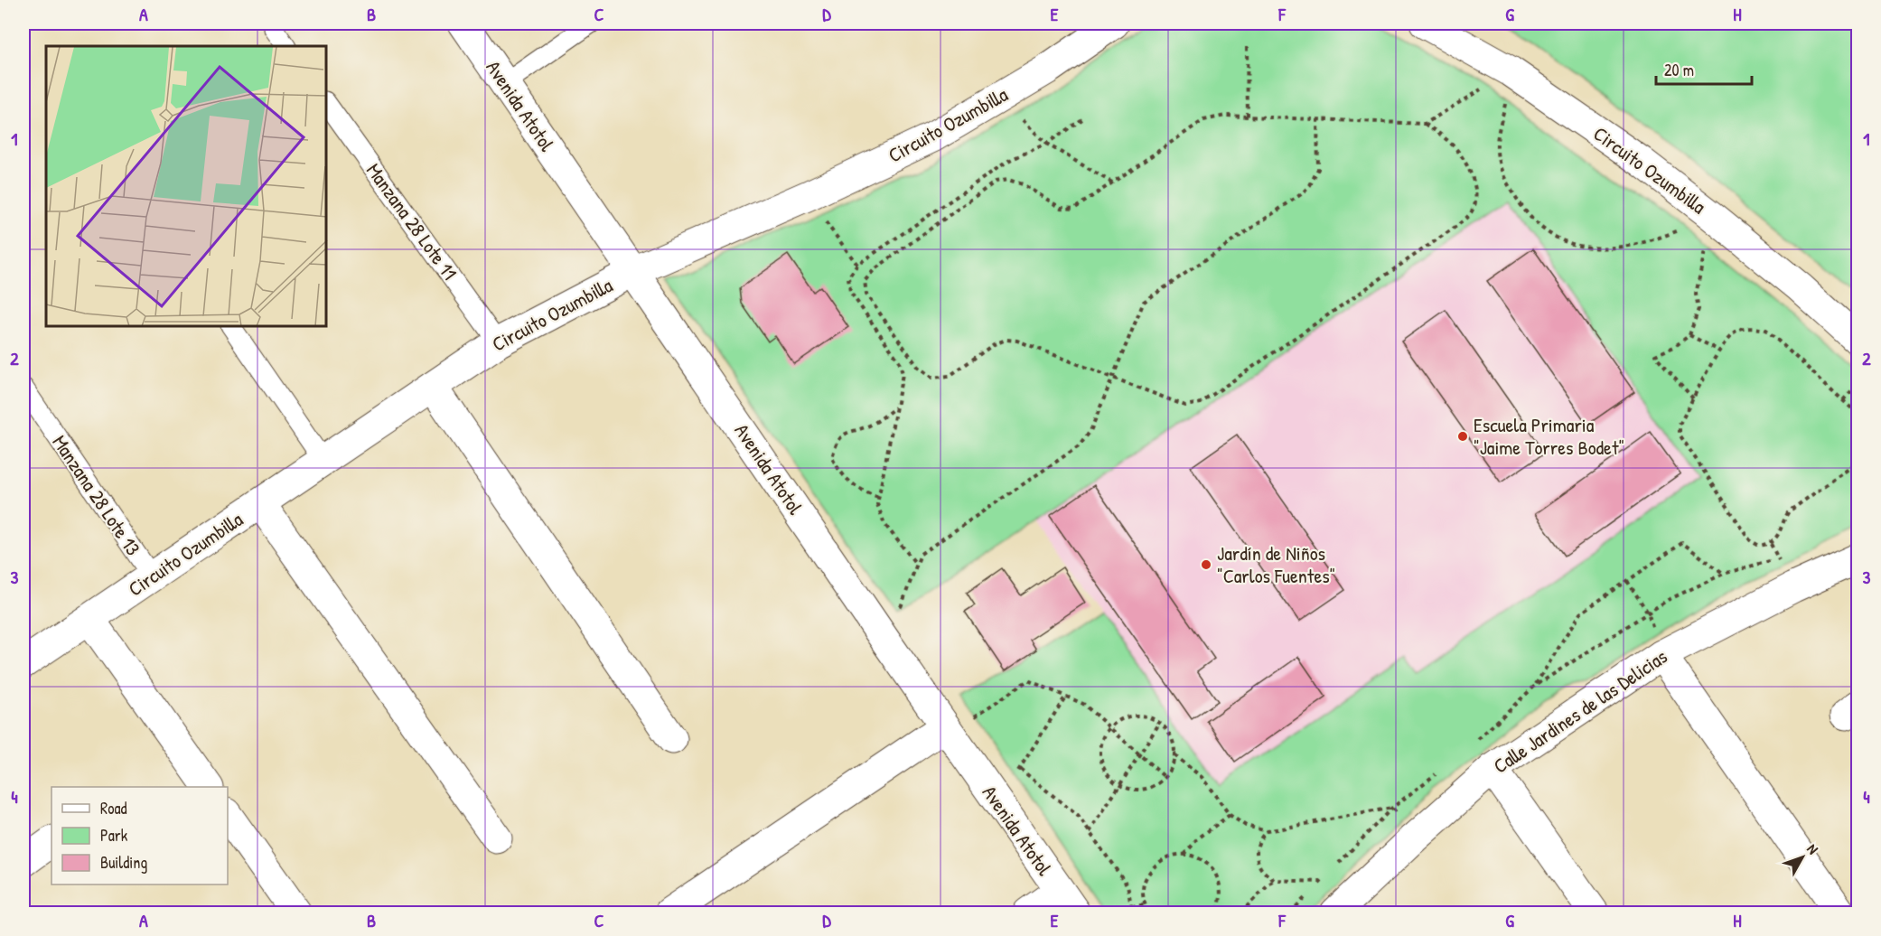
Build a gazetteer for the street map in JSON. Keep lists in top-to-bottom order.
{
  "streets": {
    "street": ["Avenida Atotol", "Circuito Ozumbilla", "Calle Jardines de las Delicias"],
    "lane": ["Manzana 28 Lote 11", "Manzana 28 Lote 13"]
  },
  "crossings": [
    ["Avenida Atotol", "Circuito Ozumbilla"],
    ["Circuito Ozumbilla", "Manzana 28 Lote 11"],
    ["Circuito Ozumbilla", "Manzana 28 Lote 13"]
  ],
  "places": ["Escuela Primaria \"Jaime Torres Bodet\"", "Jardín de Niños \"Carlos Fuentes\""],
  "legend": ["Road", "Park", "Building"],
  "scale_bar": "20 m",
  "north": "top right",
  "grid": {
    "columns": [
      "A",
      "B",
      "C",
      "D",
      "E",
      "F",
      "G",
      "H"
    ],
    "rows": [
      "1",
      "2",
      "3",
      "4"
    ]
  }
}
